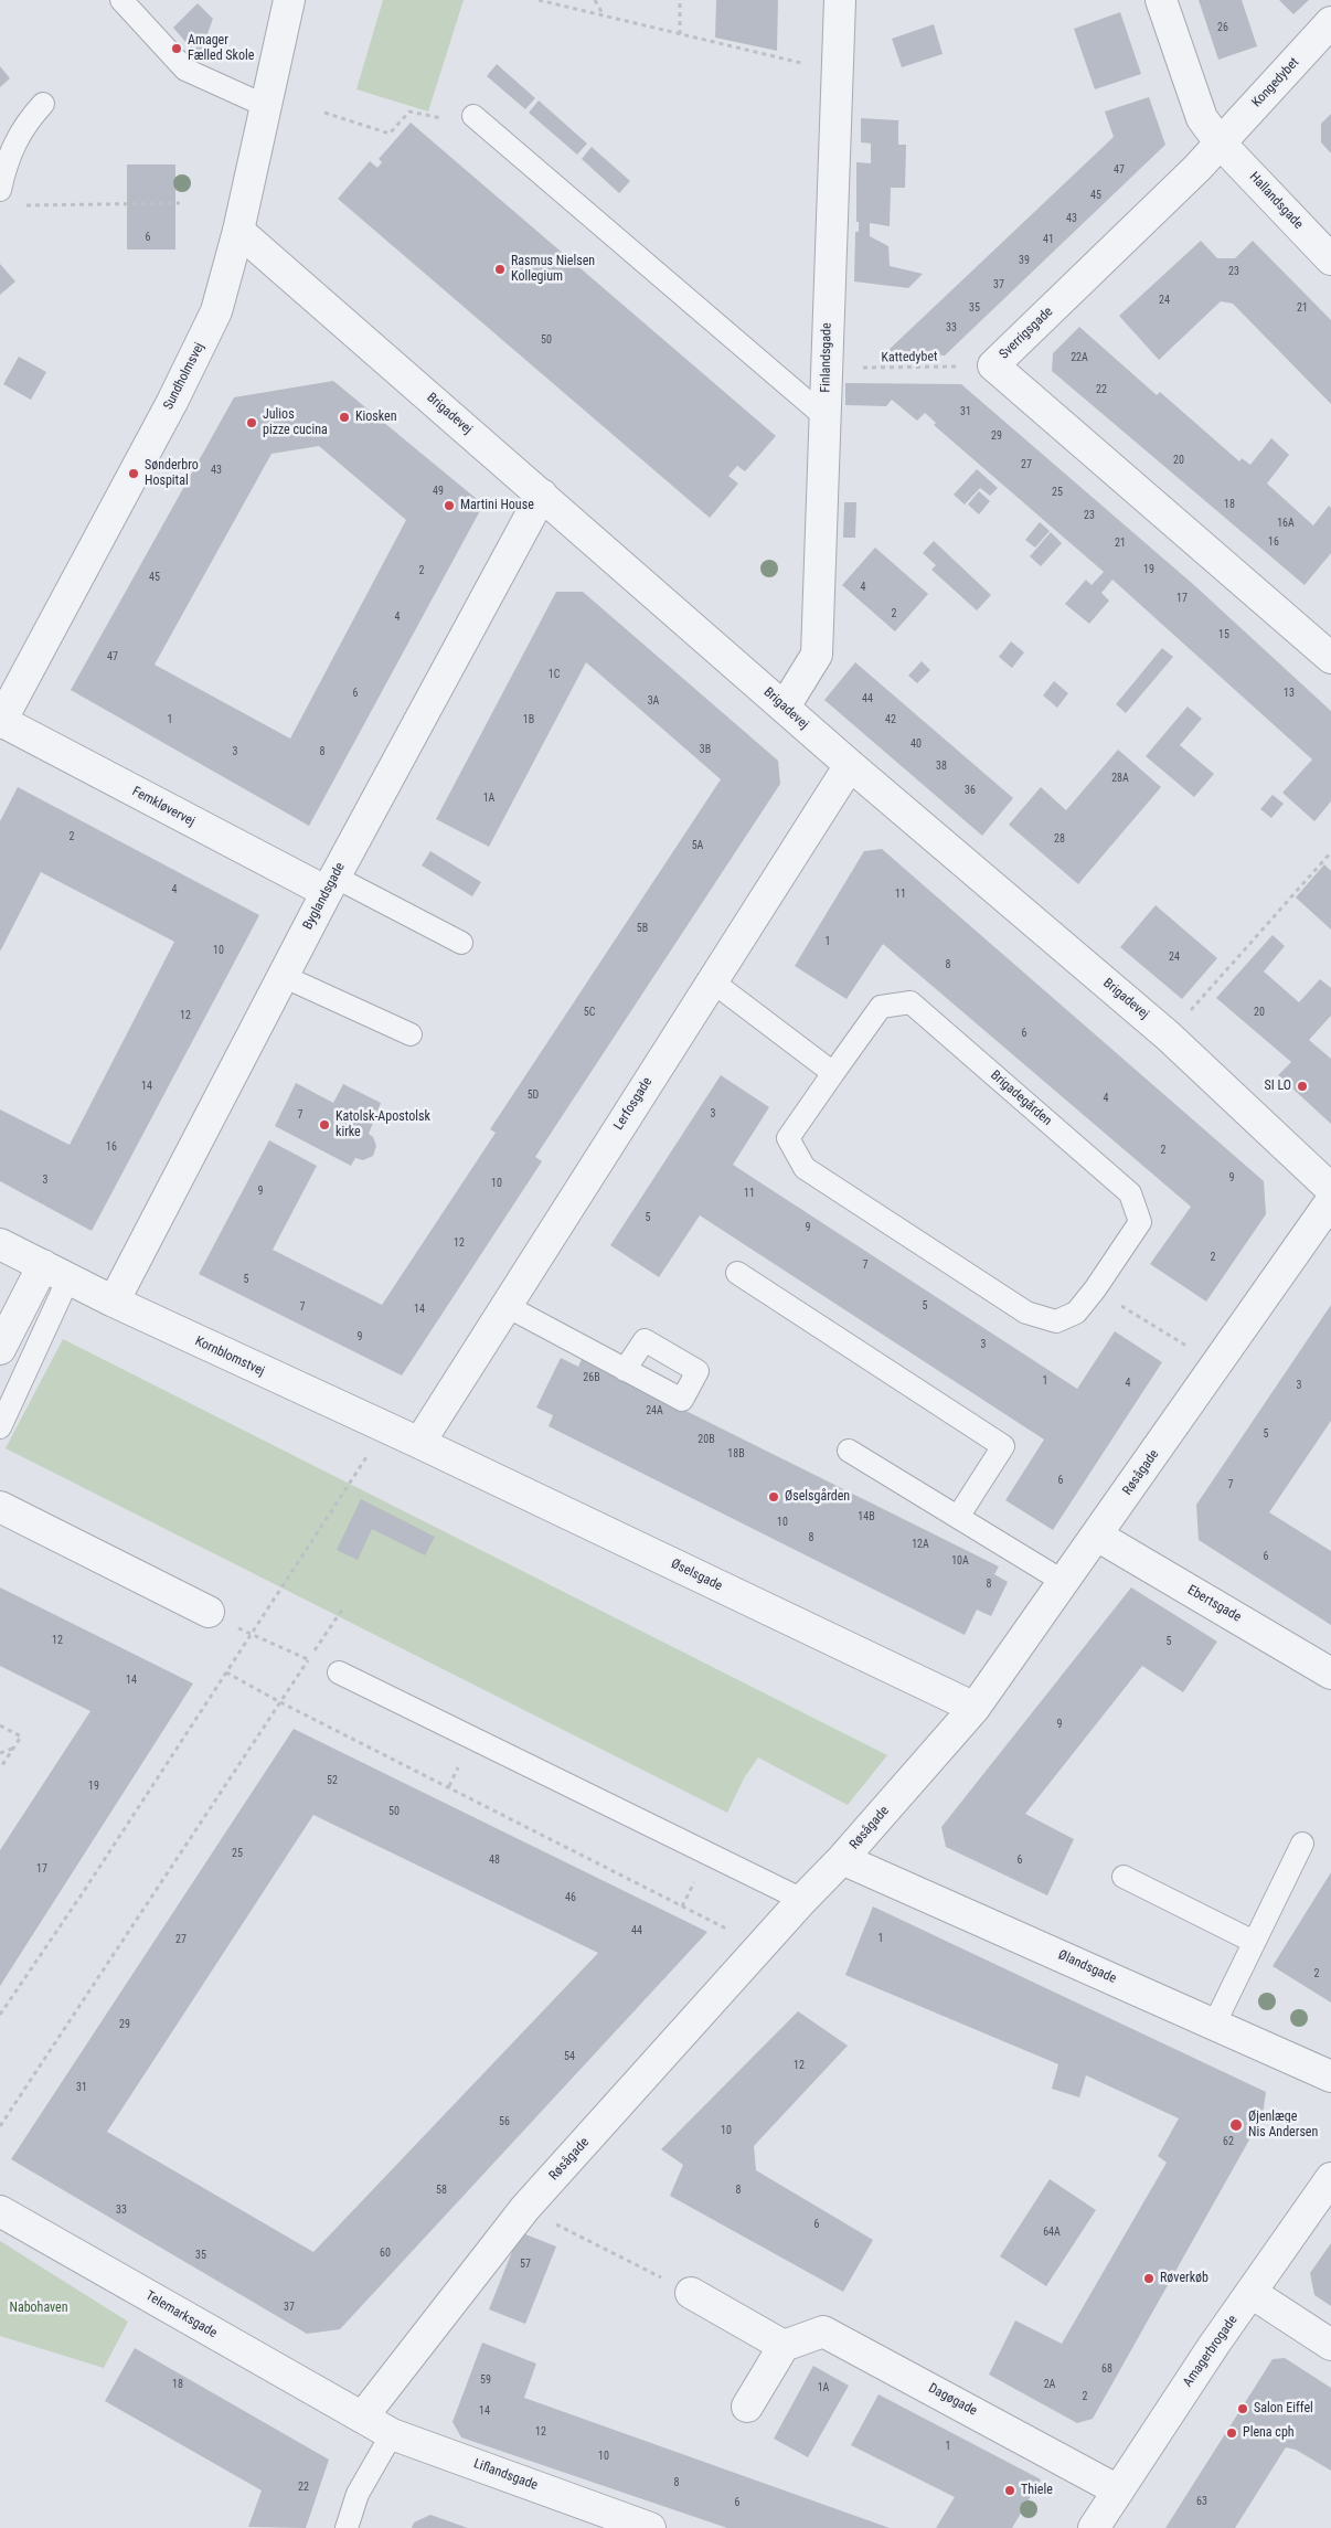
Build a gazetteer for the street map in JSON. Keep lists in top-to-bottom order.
{
  "streets": {
    "street": [
      "Kongedybet",
      "Hallandsgade",
      "Sverrigsgade",
      "Finlandsgade",
      "Sundholmsvej",
      "Brigadevej",
      "Femkløvervej",
      "Byglandsgade",
      "Lerfosgade",
      "Kornblomstvej",
      "Røsågade",
      "Øselsgade",
      "Ebertsgade",
      "Ølandsgade",
      "Telemarksgade",
      "Amagerbrogade",
      "Dagøgade",
      "Liflandsgade"
    ],
    "lane": ["Brigadegården"],
    "path": ["Kattedybet"]
  },
  "crossings": [
    ["Kongedybet", "Hallandsgade"],
    ["Kongedybet", "Sverrigsgade"],
    ["Hallandsgade", "Sverrigsgade"],
    ["Sverrigsgade", "Kattedybet"],
    ["Finlandsgade", "Kattedybet"],
    ["Finlandsgade", "Brigadevej"],
    ["Sundholmsvej", "Brigadevej"],
    ["Sundholmsvej", "Femkløvervej"],
    ["Brigadevej", "Byglandsgade"],
    ["Brigadevej", "Lerfosgade"],
    ["Femkløvervej", "Byglandsgade"],
    ["Byglandsgade", "Kornblomstvej"],
    ["Lerfosgade", "Kornblomstvej"],
    ["Lerfosgade", "Øselsgade"],
    ["Kornblomstvej", "Øselsgade"],
    ["Røsågade", "Øselsgade"],
    ["Røsågade", "Ebertsgade"],
    ["Røsågade", "Ølandsgade"],
    ["Røsågade", "Telemarksgade"],
    ["Røsågade", "Liflandsgade"],
    ["Telemarksgade", "Liflandsgade"],
    ["Amagerbrogade", "Dagøgade"]
  ],
  "parks": ["Nabohaven"],
  "places": [
    "Amager Fælled Skole",
    "Rasmus Nielsen Kollegium",
    "Kiosken",
    "Julios pizze cucina",
    "Sønderbro Hospital",
    "Martini House",
    "SI LO",
    "Katolsk-Apostolsk kirke",
    "Øselsgården",
    "Øjenlæge Nis Andersen",
    "Røverkøb",
    "Salon Eiffel",
    "Plena cph",
    "Thiele"
  ],
  "house_numbers": [
    "26",
    "47",
    "45",
    "43",
    "6",
    "41",
    "39",
    "23",
    "37",
    "24",
    "35",
    "21",
    "33",
    "50",
    "22A",
    "22",
    "31",
    "29",
    "20",
    "27",
    "43",
    "49",
    "25",
    "18",
    "23",
    "16A",
    "16",
    "21",
    "19",
    "2",
    "45",
    "4",
    "17",
    "2",
    "4",
    "15",
    "47",
    "1C",
    "6",
    "13",
    "44",
    "3A",
    "1",
    "1B",
    "42",
    "40",
    "3B",
    "3",
    "8",
    "38",
    "28A",
    "36",
    "1A",
    "2",
    "28",
    "5A",
    "4",
    "11",
    "5B",
    "1",
    "10",
    "24",
    "8",
    "5C",
    "20",
    "12",
    "6",
    "14",
    "5D",
    "4",
    "3",
    "7",
    "16",
    "2",
    "9",
    "3",
    "10",
    "9",
    "11",
    "5",
    "9",
    "12",
    "2",
    "7",
    "5",
    "5",
    "7",
    "14",
    "9",
    "3",
    "26B",
    "1",
    "4",
    "3",
    "24A",
    "5",
    "20B",
    "18B",
    "6",
    "7",
    "14B",
    "10",
    "8",
    "12A",
    "6",
    "10A",
    "8",
    "12",
    "5",
    "14",
    "9",
    "52",
    "19",
    "50",
    "25",
    "48",
    "6",
    "17",
    "46",
    "44",
    "1",
    "27",
    "2",
    "29",
    "54",
    "12",
    "31",
    "56",
    "10",
    "62",
    "58",
    "8",
    "33",
    "6",
    "64A",
    "60",
    "35",
    "57",
    "37",
    "68",
    "59",
    "18",
    "2A",
    "1A",
    "2",
    "14",
    "12",
    "1",
    "10",
    "8",
    "22",
    "63",
    "6"
  ]
}
